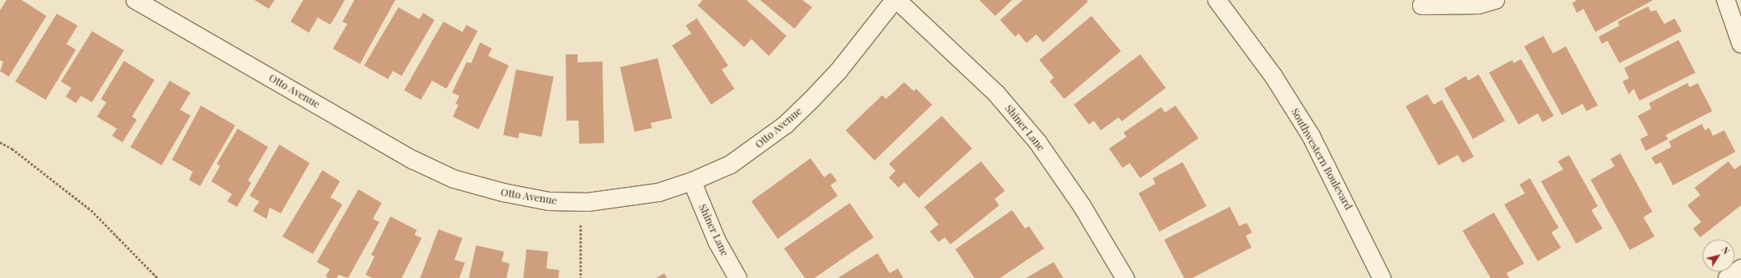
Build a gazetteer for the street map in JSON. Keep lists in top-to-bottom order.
{
  "streets": {
    "street": ["Otto Avenue", "Shiner Lane", "Southwestern Boulevard"]
  },
  "crossings": [
    ["Otto Avenue", "Shiner Lane"]
  ],
  "north": "top right"
}
